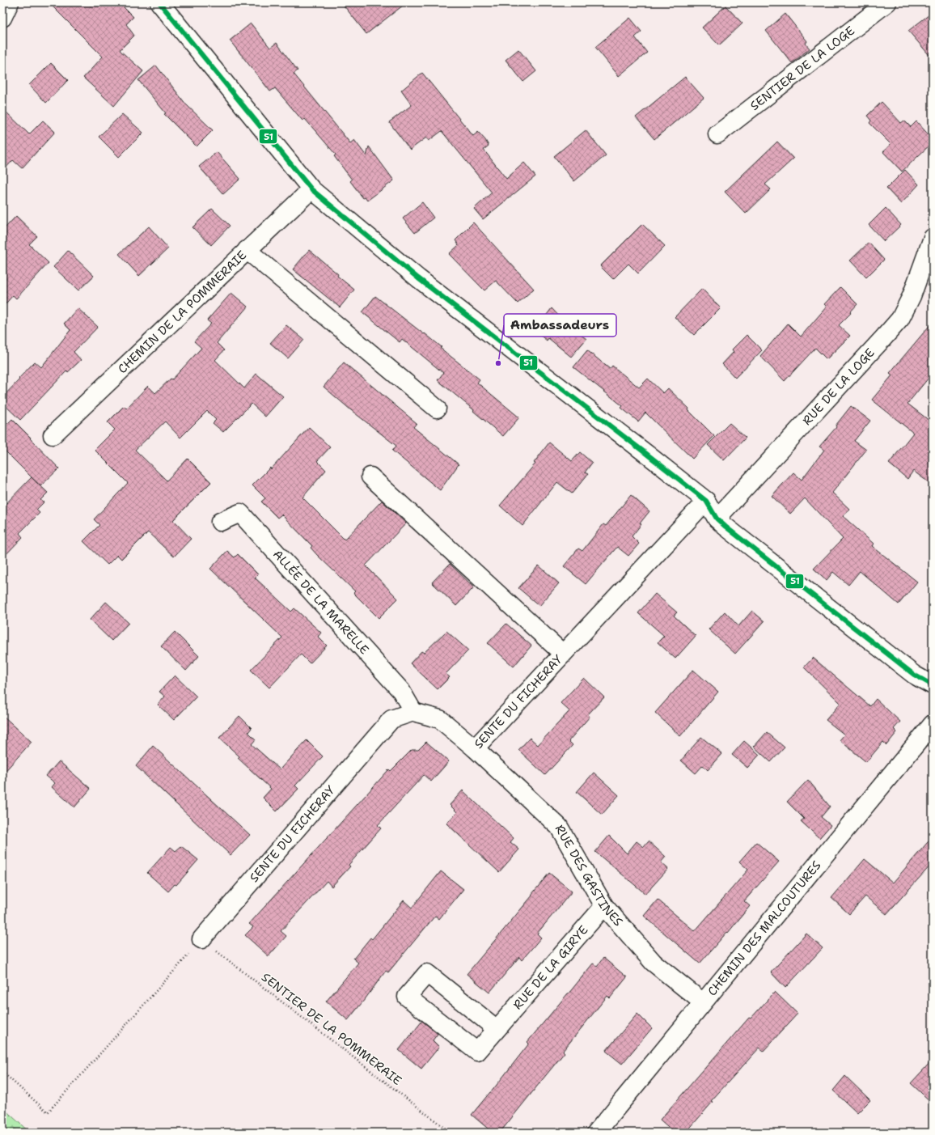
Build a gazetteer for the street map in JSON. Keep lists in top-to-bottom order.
{
  "streets": {
    "street": [
      "SENTIER DE LA LOGE",
      "CHEMIN DE LA POMMERAIE",
      "RUE DE LA LOGE",
      "ALLÉE DE LA MARELLE",
      "SENTE DU FICHERAY",
      "RUE DES GASTINES",
      "CHEMIN DES MALCOUTURES",
      "RUE DE LA GIRYE"
    ],
    "path": ["SENTIER DE LA POMMERAIE"]
  },
  "crossings": [
    ["ALLÉE DE LA MARELLE", "SENTE DU FICHERAY"],
    ["SENTE DU FICHERAY", "RUE DES GASTINES"],
    ["SENTE DU FICHERAY", "SENTIER DE LA POMMERAIE"],
    ["RUE DES GASTINES", "CHEMIN DES MALCOUTURES"],
    ["RUE DES GASTINES", "RUE DE LA GIRYE"]
  ],
  "places": ["Ambassadeurs"],
  "lines": ["transit line 51"]
}
